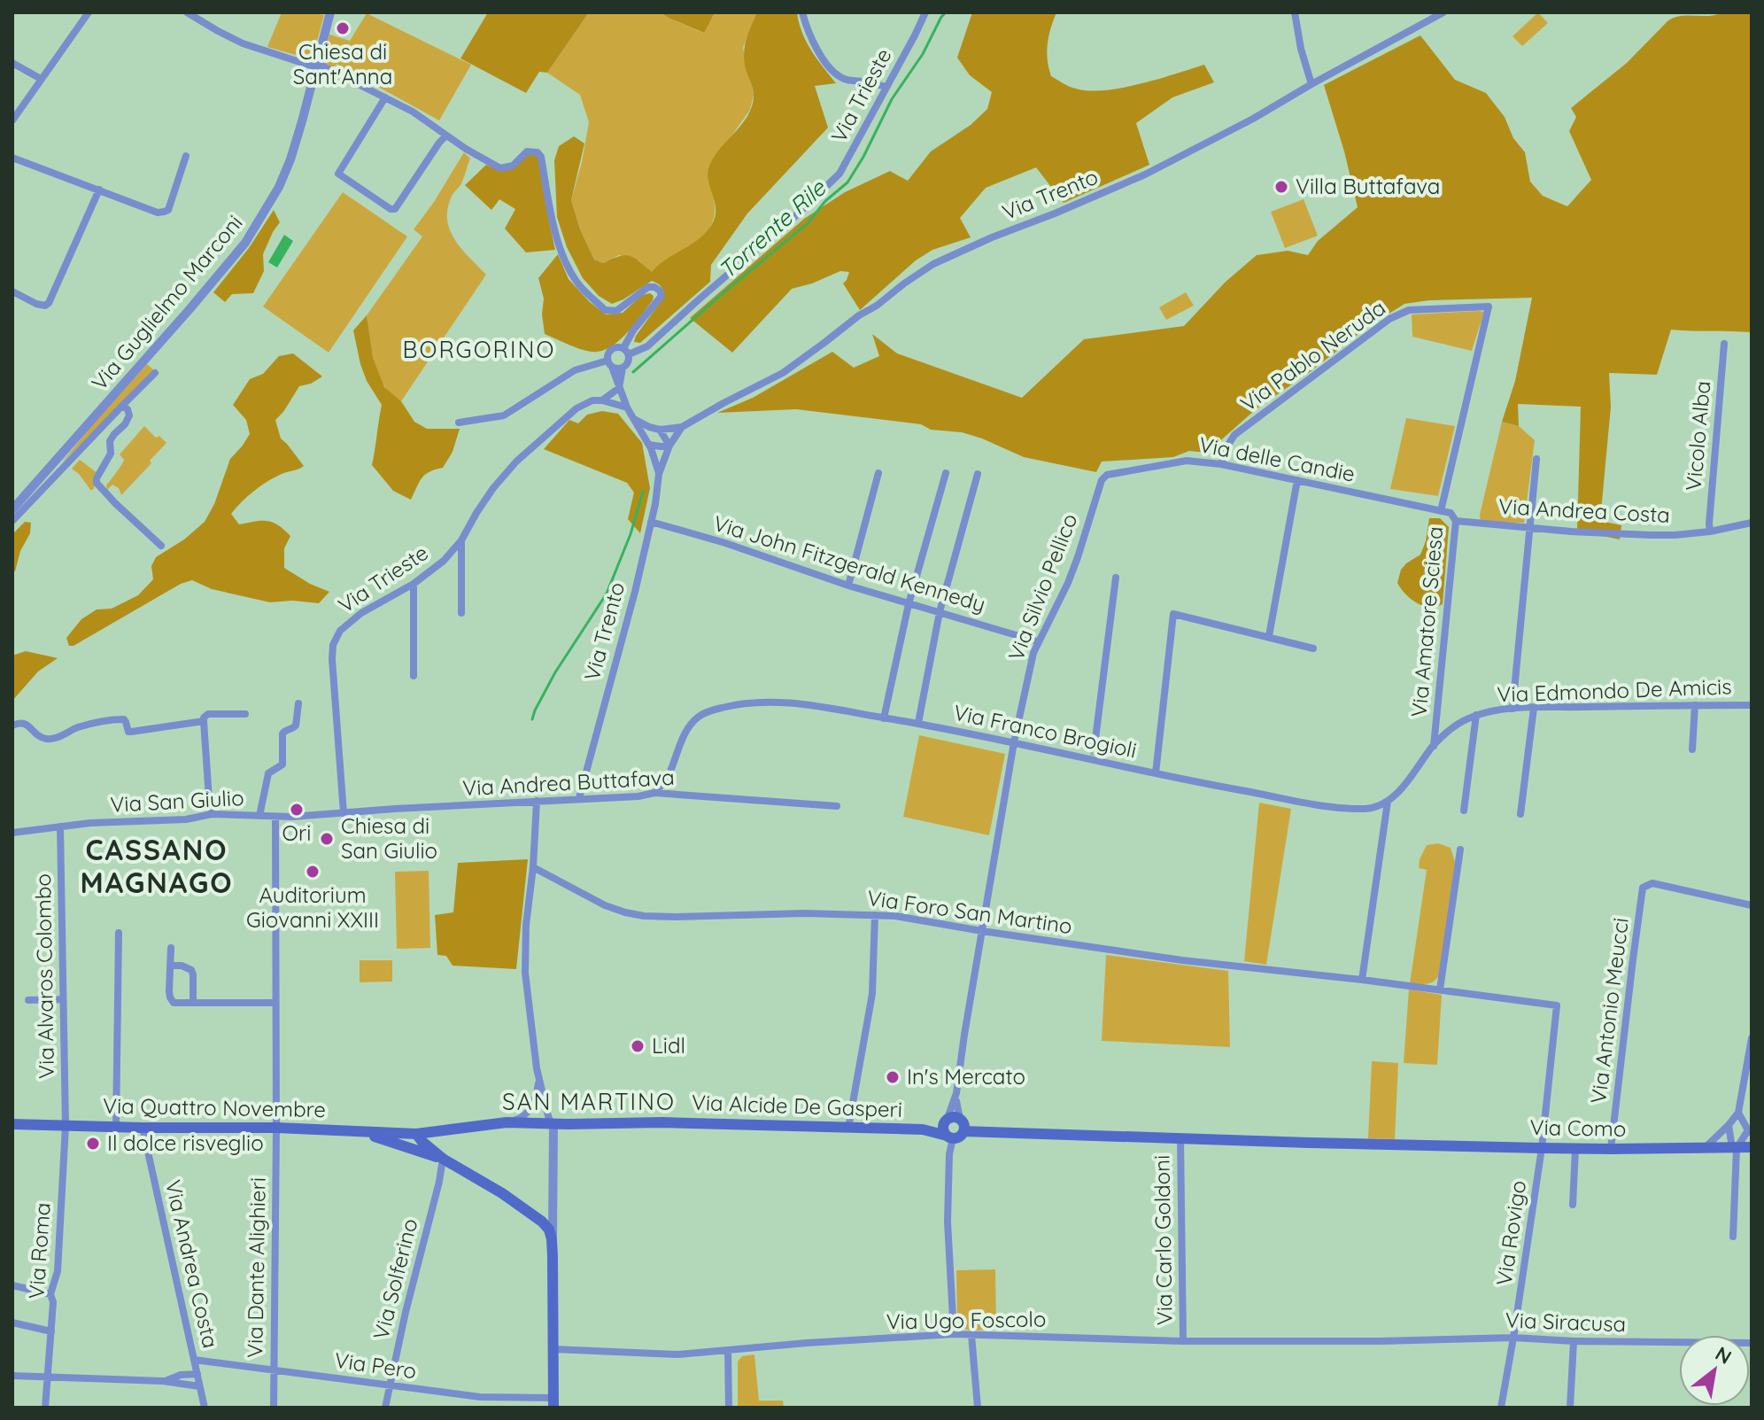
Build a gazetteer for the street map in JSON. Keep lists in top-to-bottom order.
{
  "streets": {
    "main road": ["Via Alcide De Gasperi", "Via Quattro Novembre", "Via Como"],
    "street": [
      "Via Trieste",
      "Via Trento",
      "Via Guglielmo Marconi",
      "Via Pablo Neruda",
      "Vicolo Alba",
      "Via delle Candie",
      "Via Andrea Costa",
      "Via John Fitzgerald Kennedy",
      "Via Silvio Pellico",
      "Via Amatore Sciesa",
      "Via Edmondo De Amicis",
      "Via Franco Brogioli",
      "Via Andrea Buttafava",
      "Via San Giulio",
      "Via Foro San Martino",
      "Via Alvaros Colombo",
      "Via Antonio Meucci",
      "Via Rovigo",
      "Via Carlo Goldoni",
      "Via Roma",
      "Via Dante Alighieri",
      "Via Solferino",
      "Via Ugo Foscolo",
      "Via Siracusa",
      "Via Pero"
    ]
  },
  "crossings": [
    ["Via Trieste", "Via Trento"],
    ["Via Trieste", "Via Andrea Buttafava"],
    ["Via Trieste", "Via San Giulio"],
    ["Via Trento", "Via John Fitzgerald Kennedy"],
    ["Via Trento", "Via Andrea Buttafava"],
    ["Via Pablo Neruda", "Via delle Candie"],
    ["Via Pablo Neruda", "Via Amatore Sciesa"],
    ["Vicolo Alba", "Via Andrea Costa"],
    ["Via delle Candie", "Via Silvio Pellico"],
    ["Via delle Candie", "Via Amatore Sciesa"],
    ["Via Andrea Costa", "Via Amatore Sciesa"],
    ["Via Andrea Costa", "Via Quattro Novembre"],
    ["Via Andrea Costa", "Via Pero"],
    ["Via John Fitzgerald Kennedy", "Via Silvio Pellico"],
    ["Via Silvio Pellico", "Via Franco Brogioli"],
    ["Via Silvio Pellico", "Via Foro San Martino"],
    ["Via Silvio Pellico", "Via Alcide De Gasperi"],
    ["Via Amatore Sciesa", "Via Edmondo De Amicis"],
    ["Via Franco Brogioli", "Via Andrea Buttafava"],
    ["Via Andrea Buttafava", "Via San Giulio"],
    ["Via San Giulio", "Via Alvaros Colombo"],
    ["Via San Giulio", "Via Dante Alighieri"],
    ["Via Foro San Martino", "Via Rovigo"],
    ["Via Alvaros Colombo", "Via Quattro Novembre"],
    ["Via Alvaros Colombo", "Via Roma"],
    ["Via Antonio Meucci", "Via Como"],
    ["Via Alcide De Gasperi", "Via Quattro Novembre"],
    ["Via Quattro Novembre", "Via Roma"],
    ["Via Quattro Novembre", "Via Dante Alighieri"],
    ["Via Como", "Via Rovigo"],
    ["Via Como", "Via Carlo Goldoni"],
    ["Via Rovigo", "Via Siracusa"],
    ["Via Carlo Goldoni", "Via Ugo Foscolo"],
    ["Via Dante Alighieri", "Via Pero"],
    ["Via Solferino", "Via Pero"],
    ["Via Ugo Foscolo", "Via Siracusa"]
  ],
  "districts": ["BORGORINO", "CASSANO MAGNAGO", "SAN MARTINO"],
  "water": ["Torrente Rile"],
  "places": [
    "Chiesa di Sant'Anna",
    "Villa Buttafava",
    "Ori",
    "Chiesa di San Giulio",
    "Auditorium Giovanni XXIII",
    "Lidl",
    "In's Mercato",
    "Il dolce risveglio"
  ],
  "north": "top right"
}
